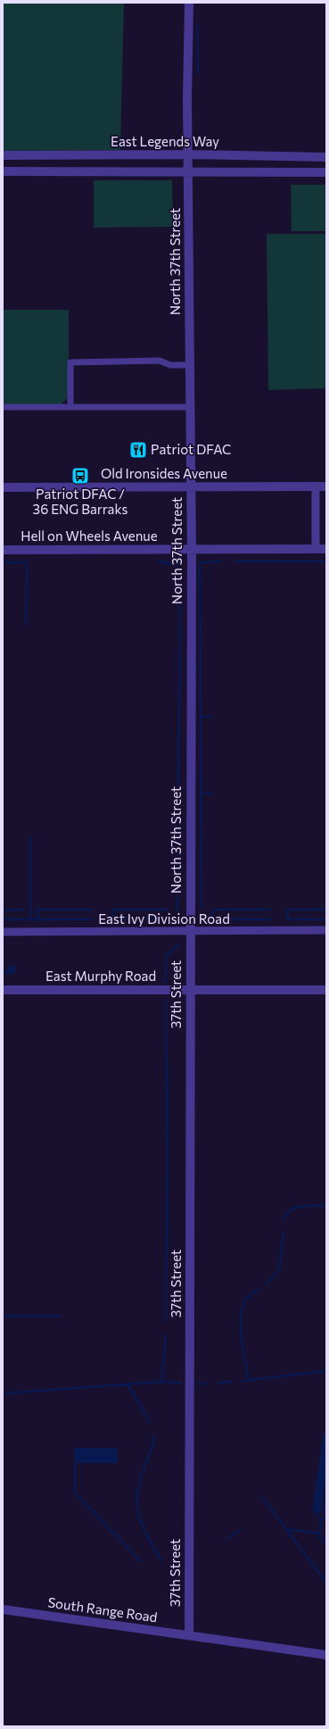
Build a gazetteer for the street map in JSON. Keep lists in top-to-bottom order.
{
  "streets": {
    "street": [
      "East Legends Way",
      "North 37th Street",
      "Old Ironsides Avenue",
      "Hell on Wheels Avenue",
      "East Ivy Division Road",
      "East Murphy Road",
      "37th Street",
      "South Range Road"
    ]
  },
  "crossings": [
    ["East Legends Way", "North 37th Street"],
    ["North 37th Street", "Old Ironsides Avenue"],
    ["North 37th Street", "Hell on Wheels Avenue"],
    ["North 37th Street", "East Ivy Division Road"],
    ["North 37th Street", "37th Street"],
    ["East Ivy Division Road", "37th Street"],
    ["East Murphy Road", "37th Street"],
    ["37th Street", "South Range Road"]
  ],
  "places": {
    "restaurant": ["Patriot DFAC"],
    "bus stop": ["Patriot DFAC / 36 ENG Barraks"]
  }
}
